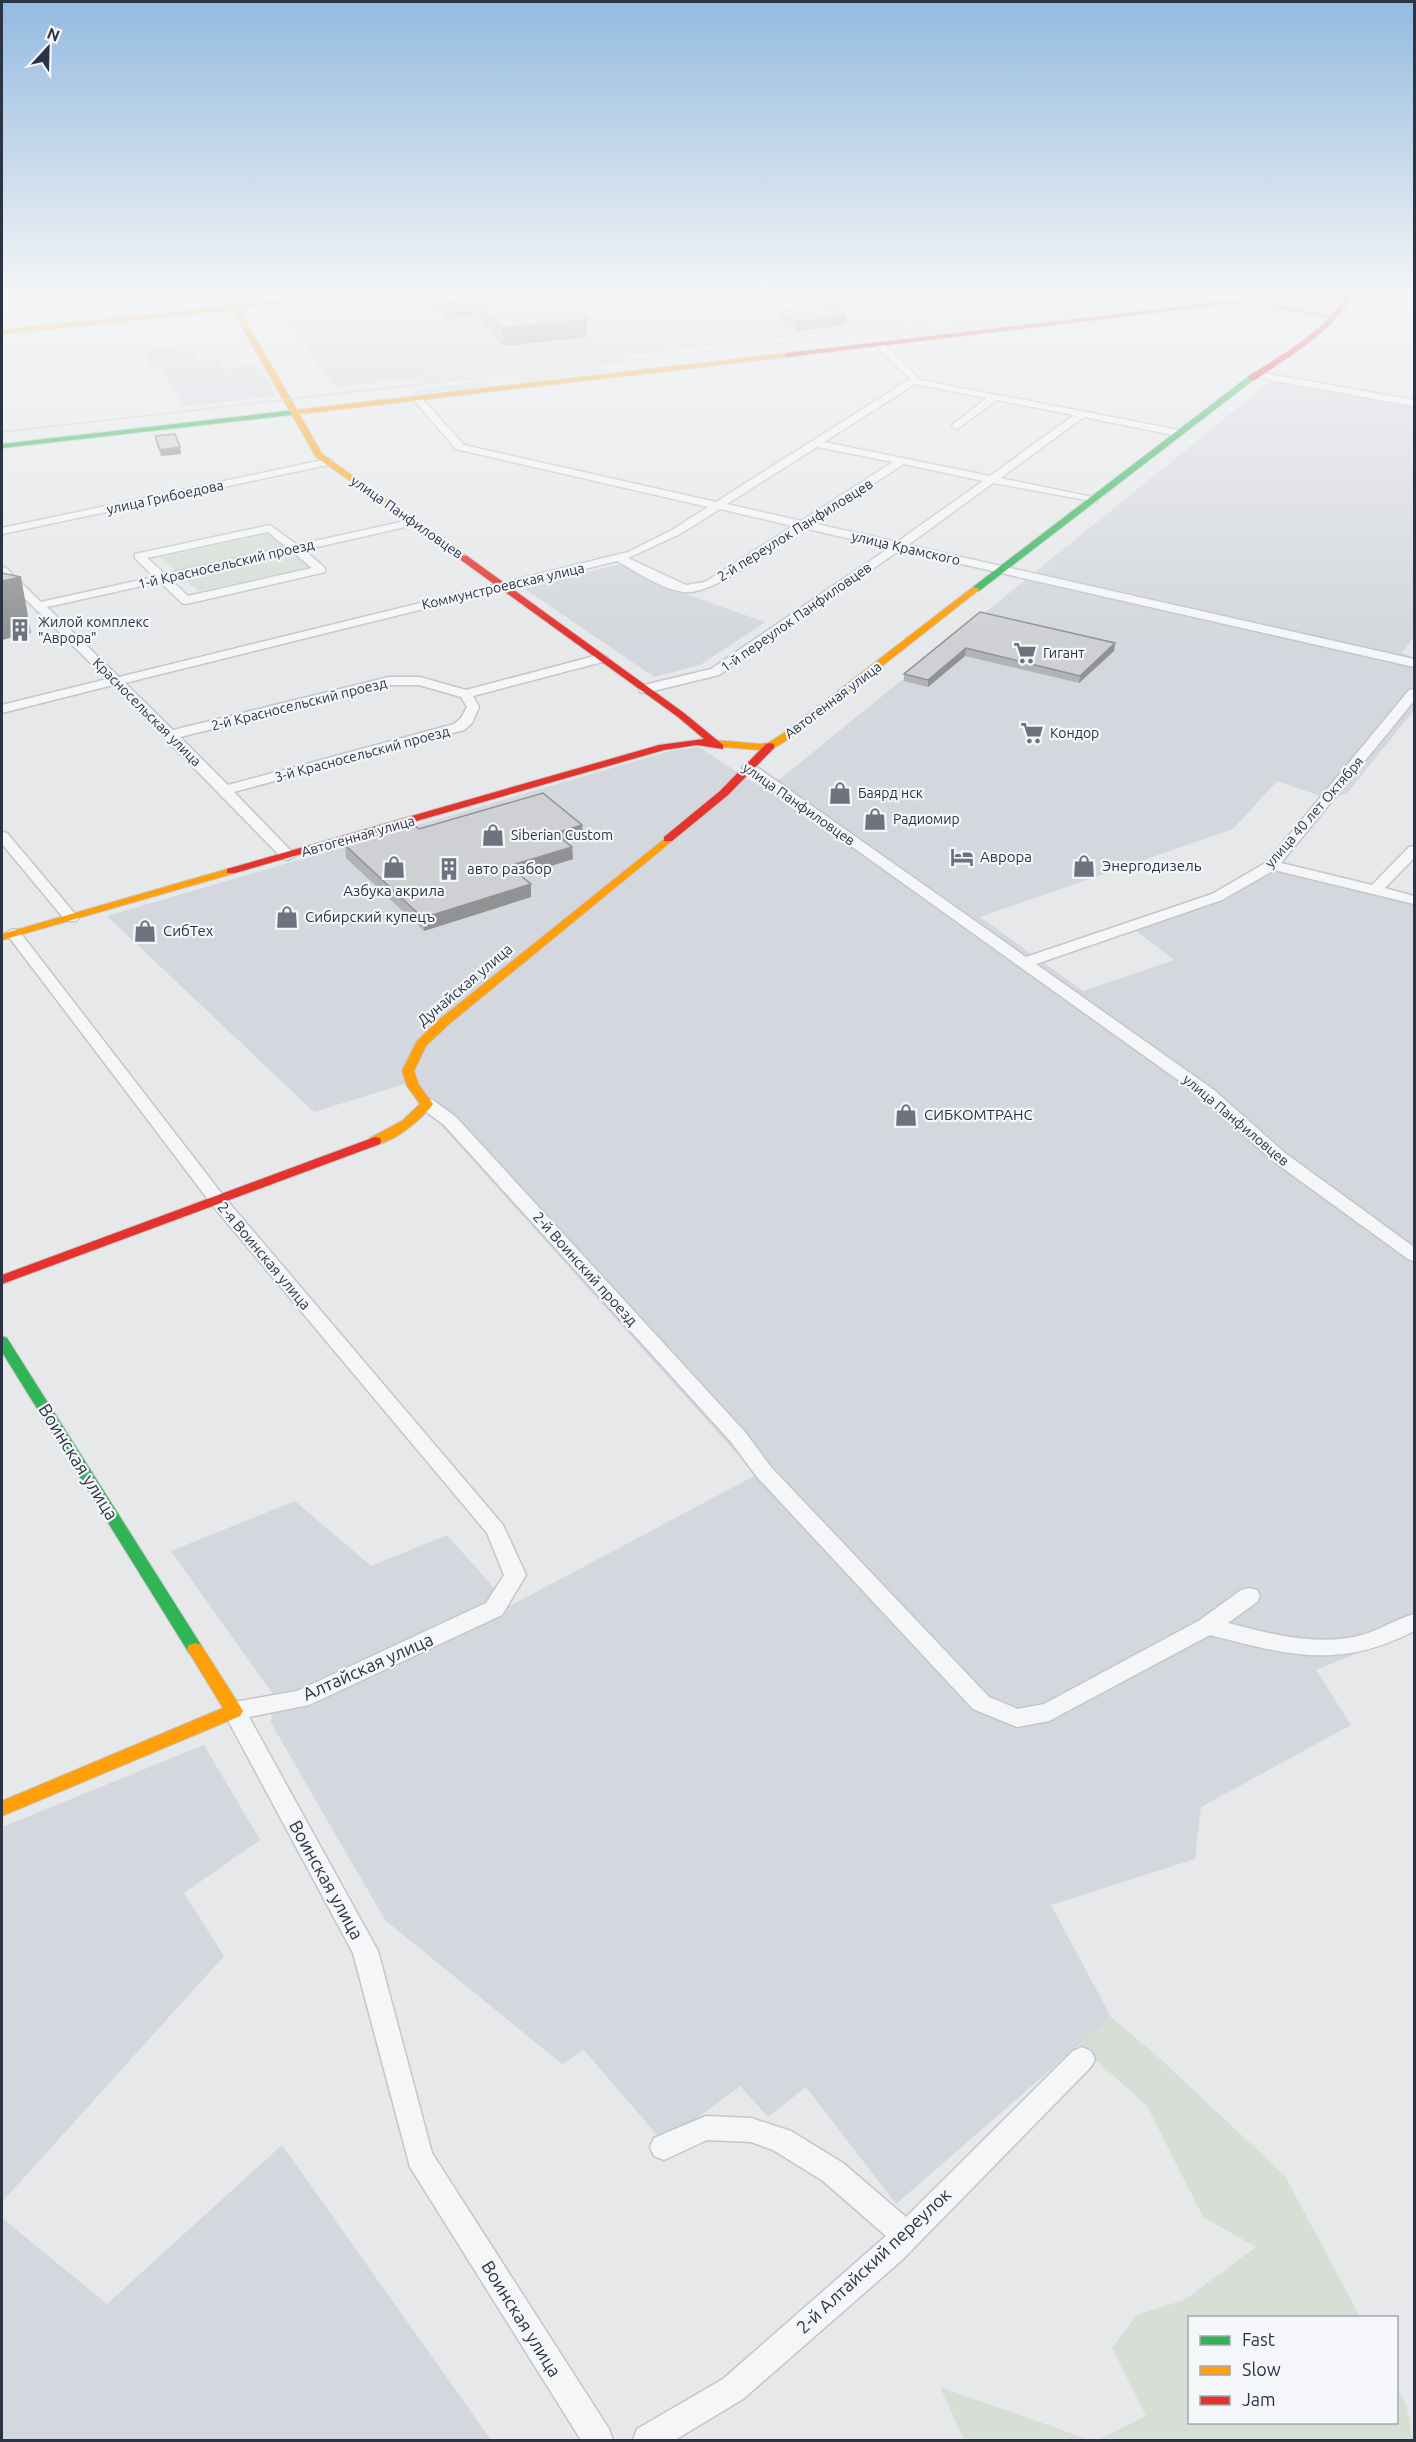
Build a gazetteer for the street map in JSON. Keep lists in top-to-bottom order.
{
  "streets": {
    "street": [
      "улица Грибоедова",
      "улица Панфиловцев",
      "2-й переулок Панфиловцев",
      "улица Крамского",
      "1-й Красносельский проезд",
      "Коммунстроевская улица",
      "1-й переулок Панфиловцев",
      "Автогенная улица",
      "2-й Красносельский проезд",
      "Красносельская улица",
      "3-й Красносельский проезд",
      "улица 40 лет Октября",
      "Дунайская улица",
      "2-я Воинская улица",
      "2-й Воинский проезд",
      "Воинская улица",
      "Алтайская улица",
      "2-й Алтайский переулок"
    ]
  },
  "crossings": [
    ["улица Грибоедова", "улица Панфиловцев"],
    ["улица Панфиловцев", "1-й Красносельский проезд"],
    ["улица Панфиловцев", "Коммунстроевская улица"],
    ["улица Панфиловцев", "1-й переулок Панфиловцев"],
    ["улица Панфиловцев", "Автогенная улица"],
    ["улица Панфиловцев", "улица 40 лет Октября"],
    ["улица Панфиловцев", "Дунайская улица"],
    ["2-й переулок Панфиловцев", "улица Крамского"],
    ["2-й переулок Панфиловцев", "Коммунстроевская улица"],
    ["улица Крамского", "Коммунстроевская улица"],
    ["улица Крамского", "1-й переулок Панфиловцев"],
    ["улица Крамского", "Автогенная улица"],
    ["1-й Красносельский проезд", "Красносельская улица"],
    ["Коммунстроевская улица", "Красносельская улица"],
    ["Автогенная улица", "Красносельская улица"],
    ["Автогенная улица", "Дунайская улица"],
    ["Автогенная улица", "2-я Воинская улица"],
    ["2-й Красносельский проезд", "Красносельская улица"],
    ["2-й Красносельский проезд", "3-й Красносельский проезд"],
    ["Красносельская улица", "3-й Красносельский проезд"],
    ["Дунайская улица", "2-й Воинский проезд"],
    ["2-я Воинская улица", "Алтайская улица"],
    ["Воинская улица", "Алтайская улица"]
  ],
  "places": {
    "building": ["Жилой комплекс \"Аврора\"", "авто разбор"],
    "supermarket": ["Гигант", "Кондор"],
    "shop": [
      "Баярд нск",
      "Радиомир",
      "Siberian Custom",
      "Энергодизель",
      "Азбука акрила",
      "Сибирский купецъ",
      "СибТех",
      "СИБКОМТРАНС"
    ],
    "hotel": ["Аврора"]
  },
  "legend": ["Fast", "Slow", "Jam"],
  "north": "top"
}
